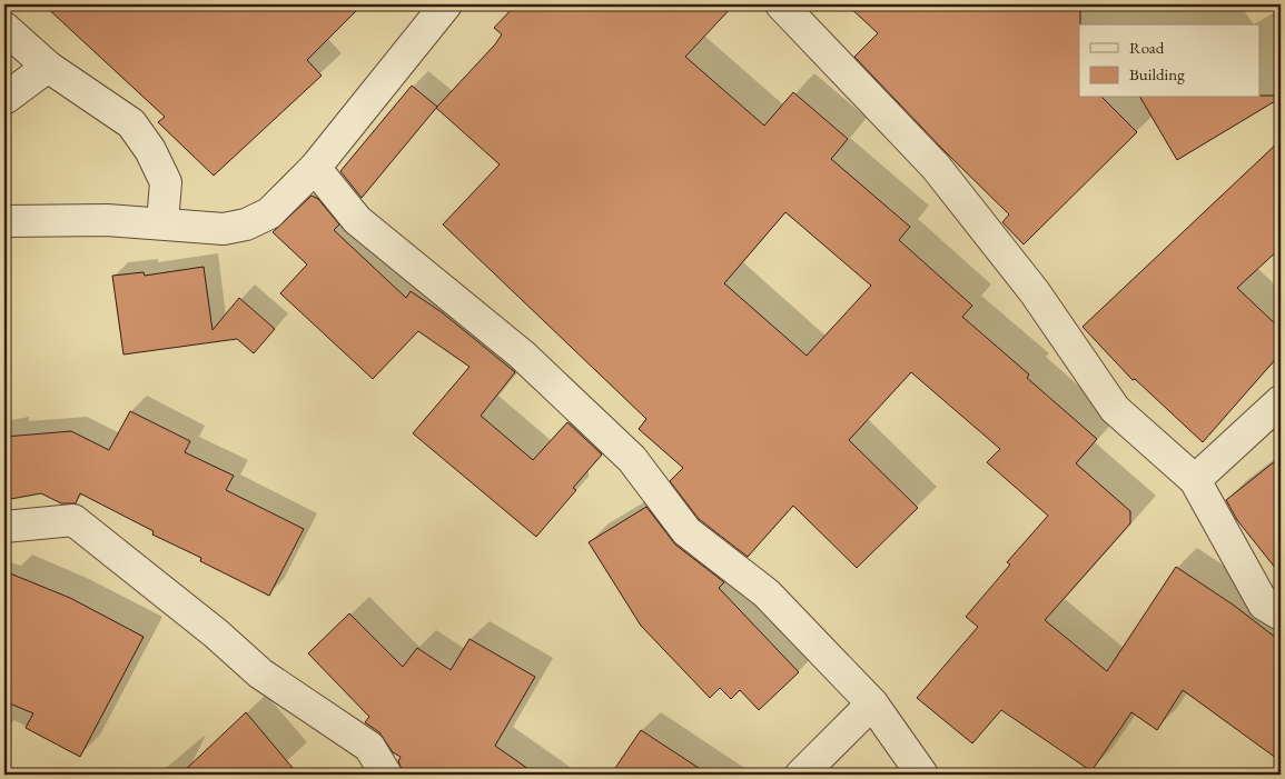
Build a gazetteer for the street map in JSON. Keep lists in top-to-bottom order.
{
  "legend": ["Road", "Building"]
}
